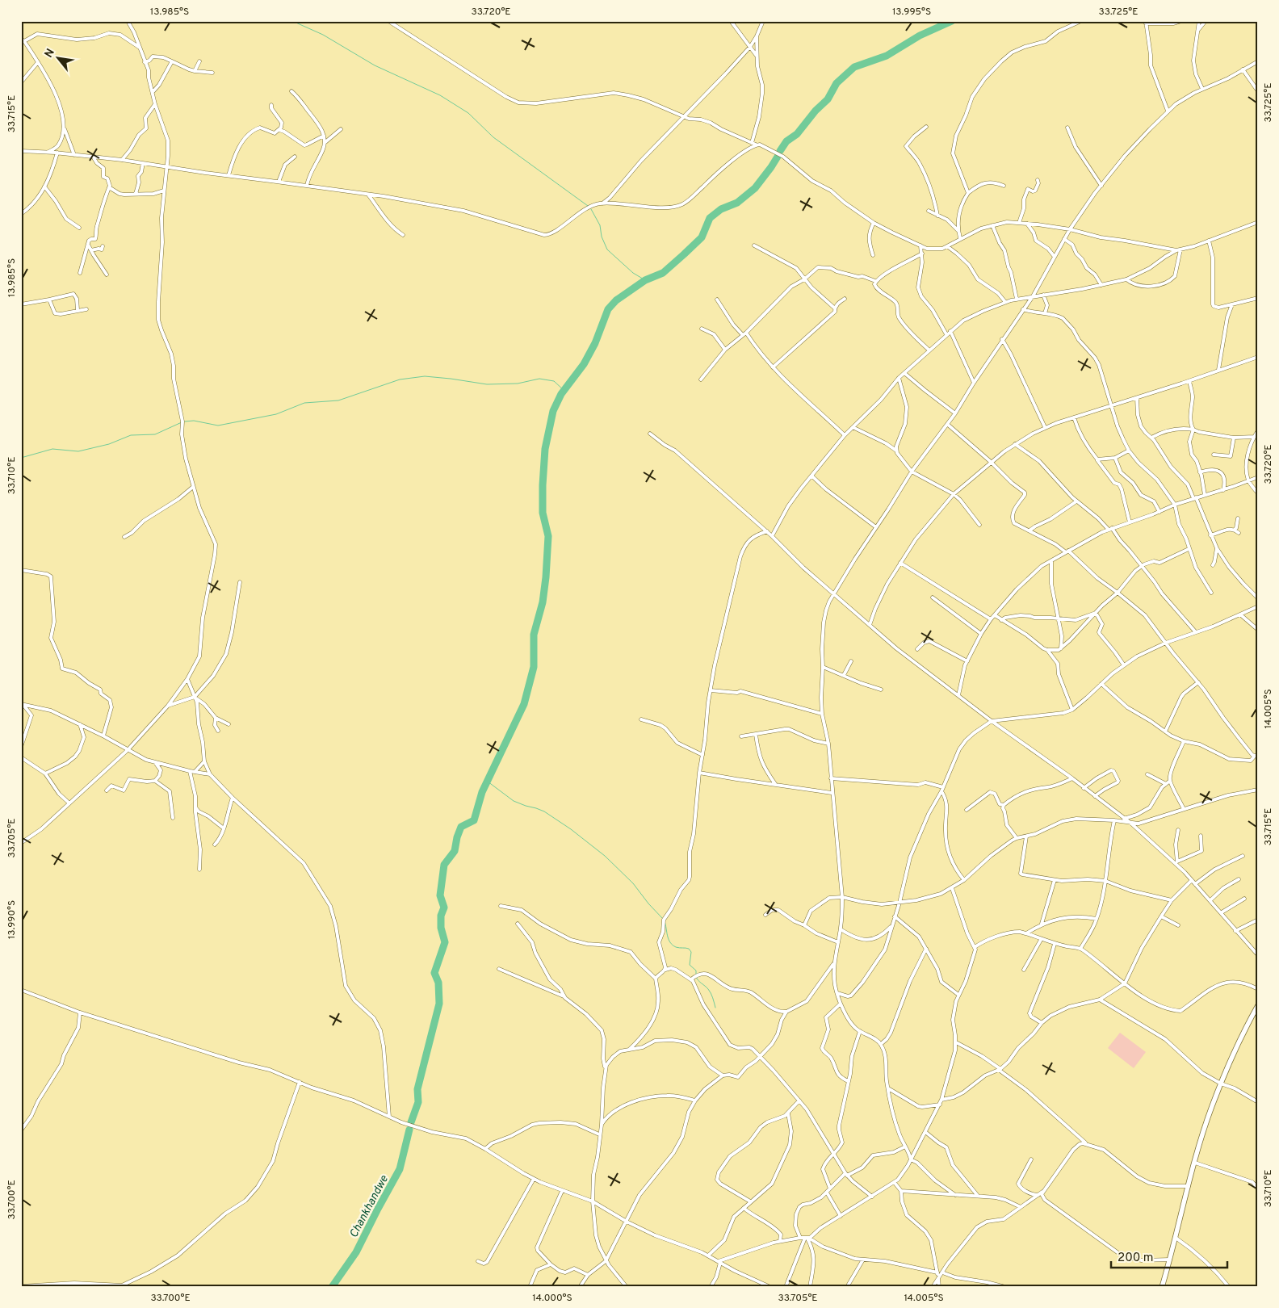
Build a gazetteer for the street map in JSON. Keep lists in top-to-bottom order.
{
  "water": ["Chankhandwe"],
  "scale_bar": "200 m",
  "north": "top left",
  "coordinates": [
    "13.985°S",
    "33.720°E",
    "13.995°S",
    "33.725°E",
    "33.715°E",
    "33.710°E",
    "14.005°S",
    "33.705°E",
    "13.990°S",
    "33.700°E",
    "14.000°S"
  ]
}
